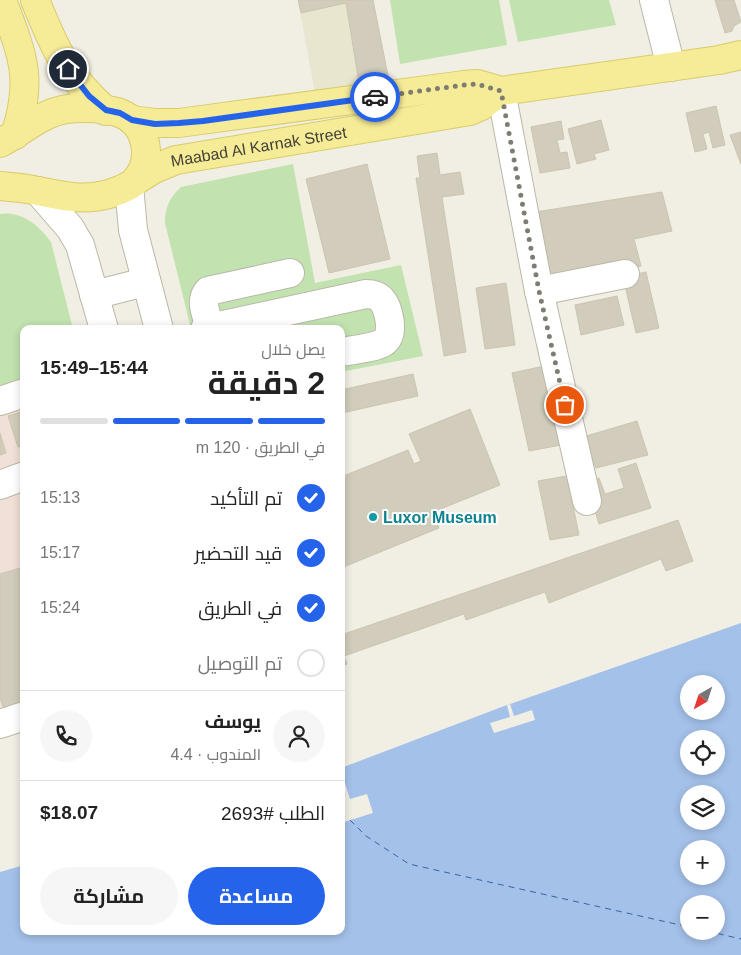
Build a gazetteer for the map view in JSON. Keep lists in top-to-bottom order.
{
  "streets": {
    "main road": ["Maabad Al Karnak Street"]
  },
  "places": ["Luxor Museum"],
  "north": "bottom left",
  "page": {
    "heading": ["2 دقيقة", "يصل خلال", "15:44–15:49"],
    "panel": [
      "يوسف",
      "المندوب · 4.4",
      "الطلب #2693",
      "$18.07"
    ],
    "bar": "في الطريق · 120 m",
    "list": [
      ["تم التأكيد", "15:13"],
      ["قيد التحضير", "15:17"],
      ["في الطريق", "15:24"],
      "تم التوصيل"
    ],
    "map_buttons": ["+", "−"],
    "buttons": ["مساعدة", "مشاركة"]
  }
}
